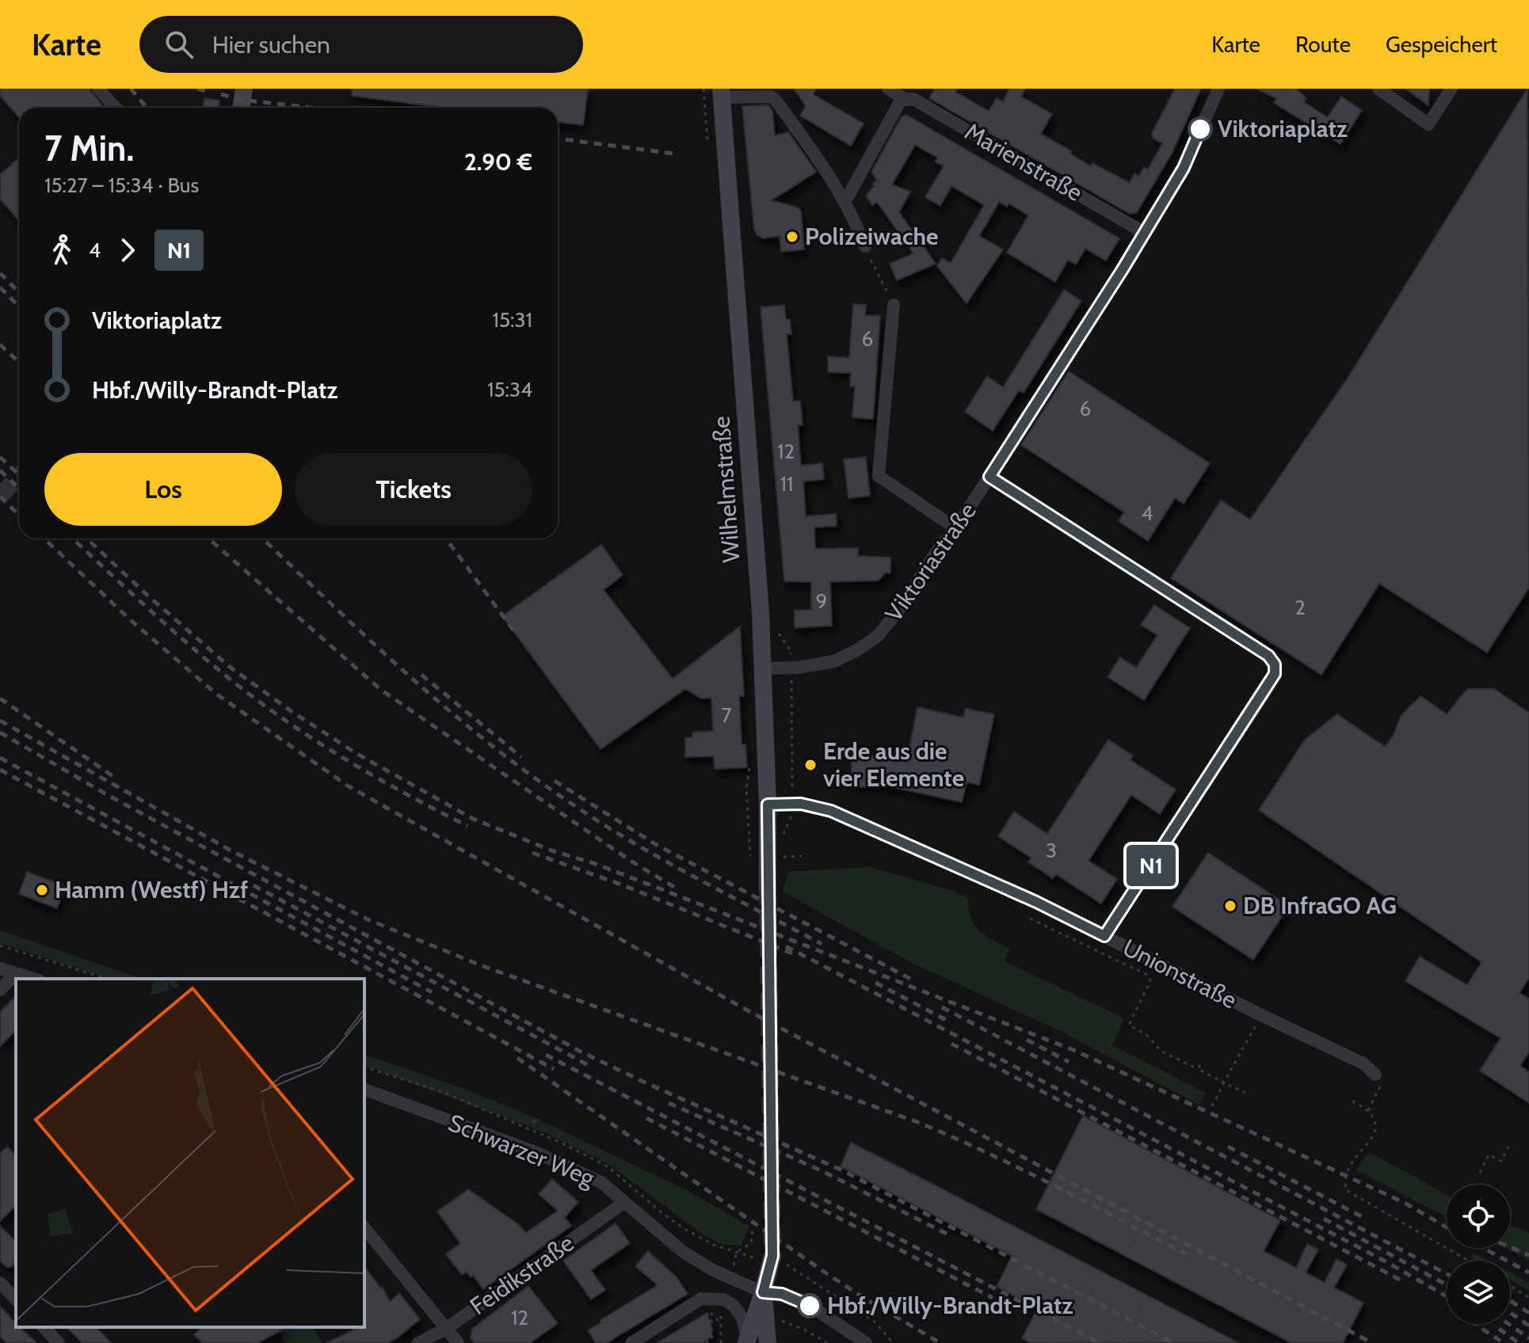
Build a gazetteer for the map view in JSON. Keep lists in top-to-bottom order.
{
  "streets": {
    "main road": ["Wilhelmstraße"],
    "street": [
      "Marienstraße",
      "Viktoriastraße",
      "Unionstraße",
      "Schwarzer Weg",
      "Feidikstraße"
    ]
  },
  "crossings": [
    ["Marienstraße", "Viktoriastraße"],
    ["Wilhelmstraße", "Viktoriastraße"],
    ["Wilhelmstraße", "Unionstraße"],
    ["Schwarzer Weg", "Feidikstraße"]
  ],
  "places": [
    "Viktoriaplatz",
    "Polizeiwache",
    "Erde aus die vier Elemente",
    "Hamm (Westf) Hzf",
    "DB InfraGO AG",
    "Hbf./Willy-Brandt-Platz"
  ],
  "lines": ["bus line N1"],
  "house_numbers": [
    "6",
    "6",
    "12",
    "11",
    "4",
    "9",
    "2",
    "7",
    "3",
    "12"
  ],
  "page": {
    "header": "Karte",
    "search": "Hier suchen",
    "nav": ["Karte", "Route", "Gespeichert"],
    "on_map": "N1",
    "heading": ["7 Min.", "15:27 – 15:34 · Bus", "2.90 €"],
    "legs": ["4", "N1"],
    "list": [
      {
        "name": "Viktoriaplatz",
        "value": "15:31"
      },
      {
        "name": "Hbf./Willy-Brandt-Platz",
        "value": "15:34"
      }
    ],
    "buttons": ["Los", "Tickets"]
  }
}
